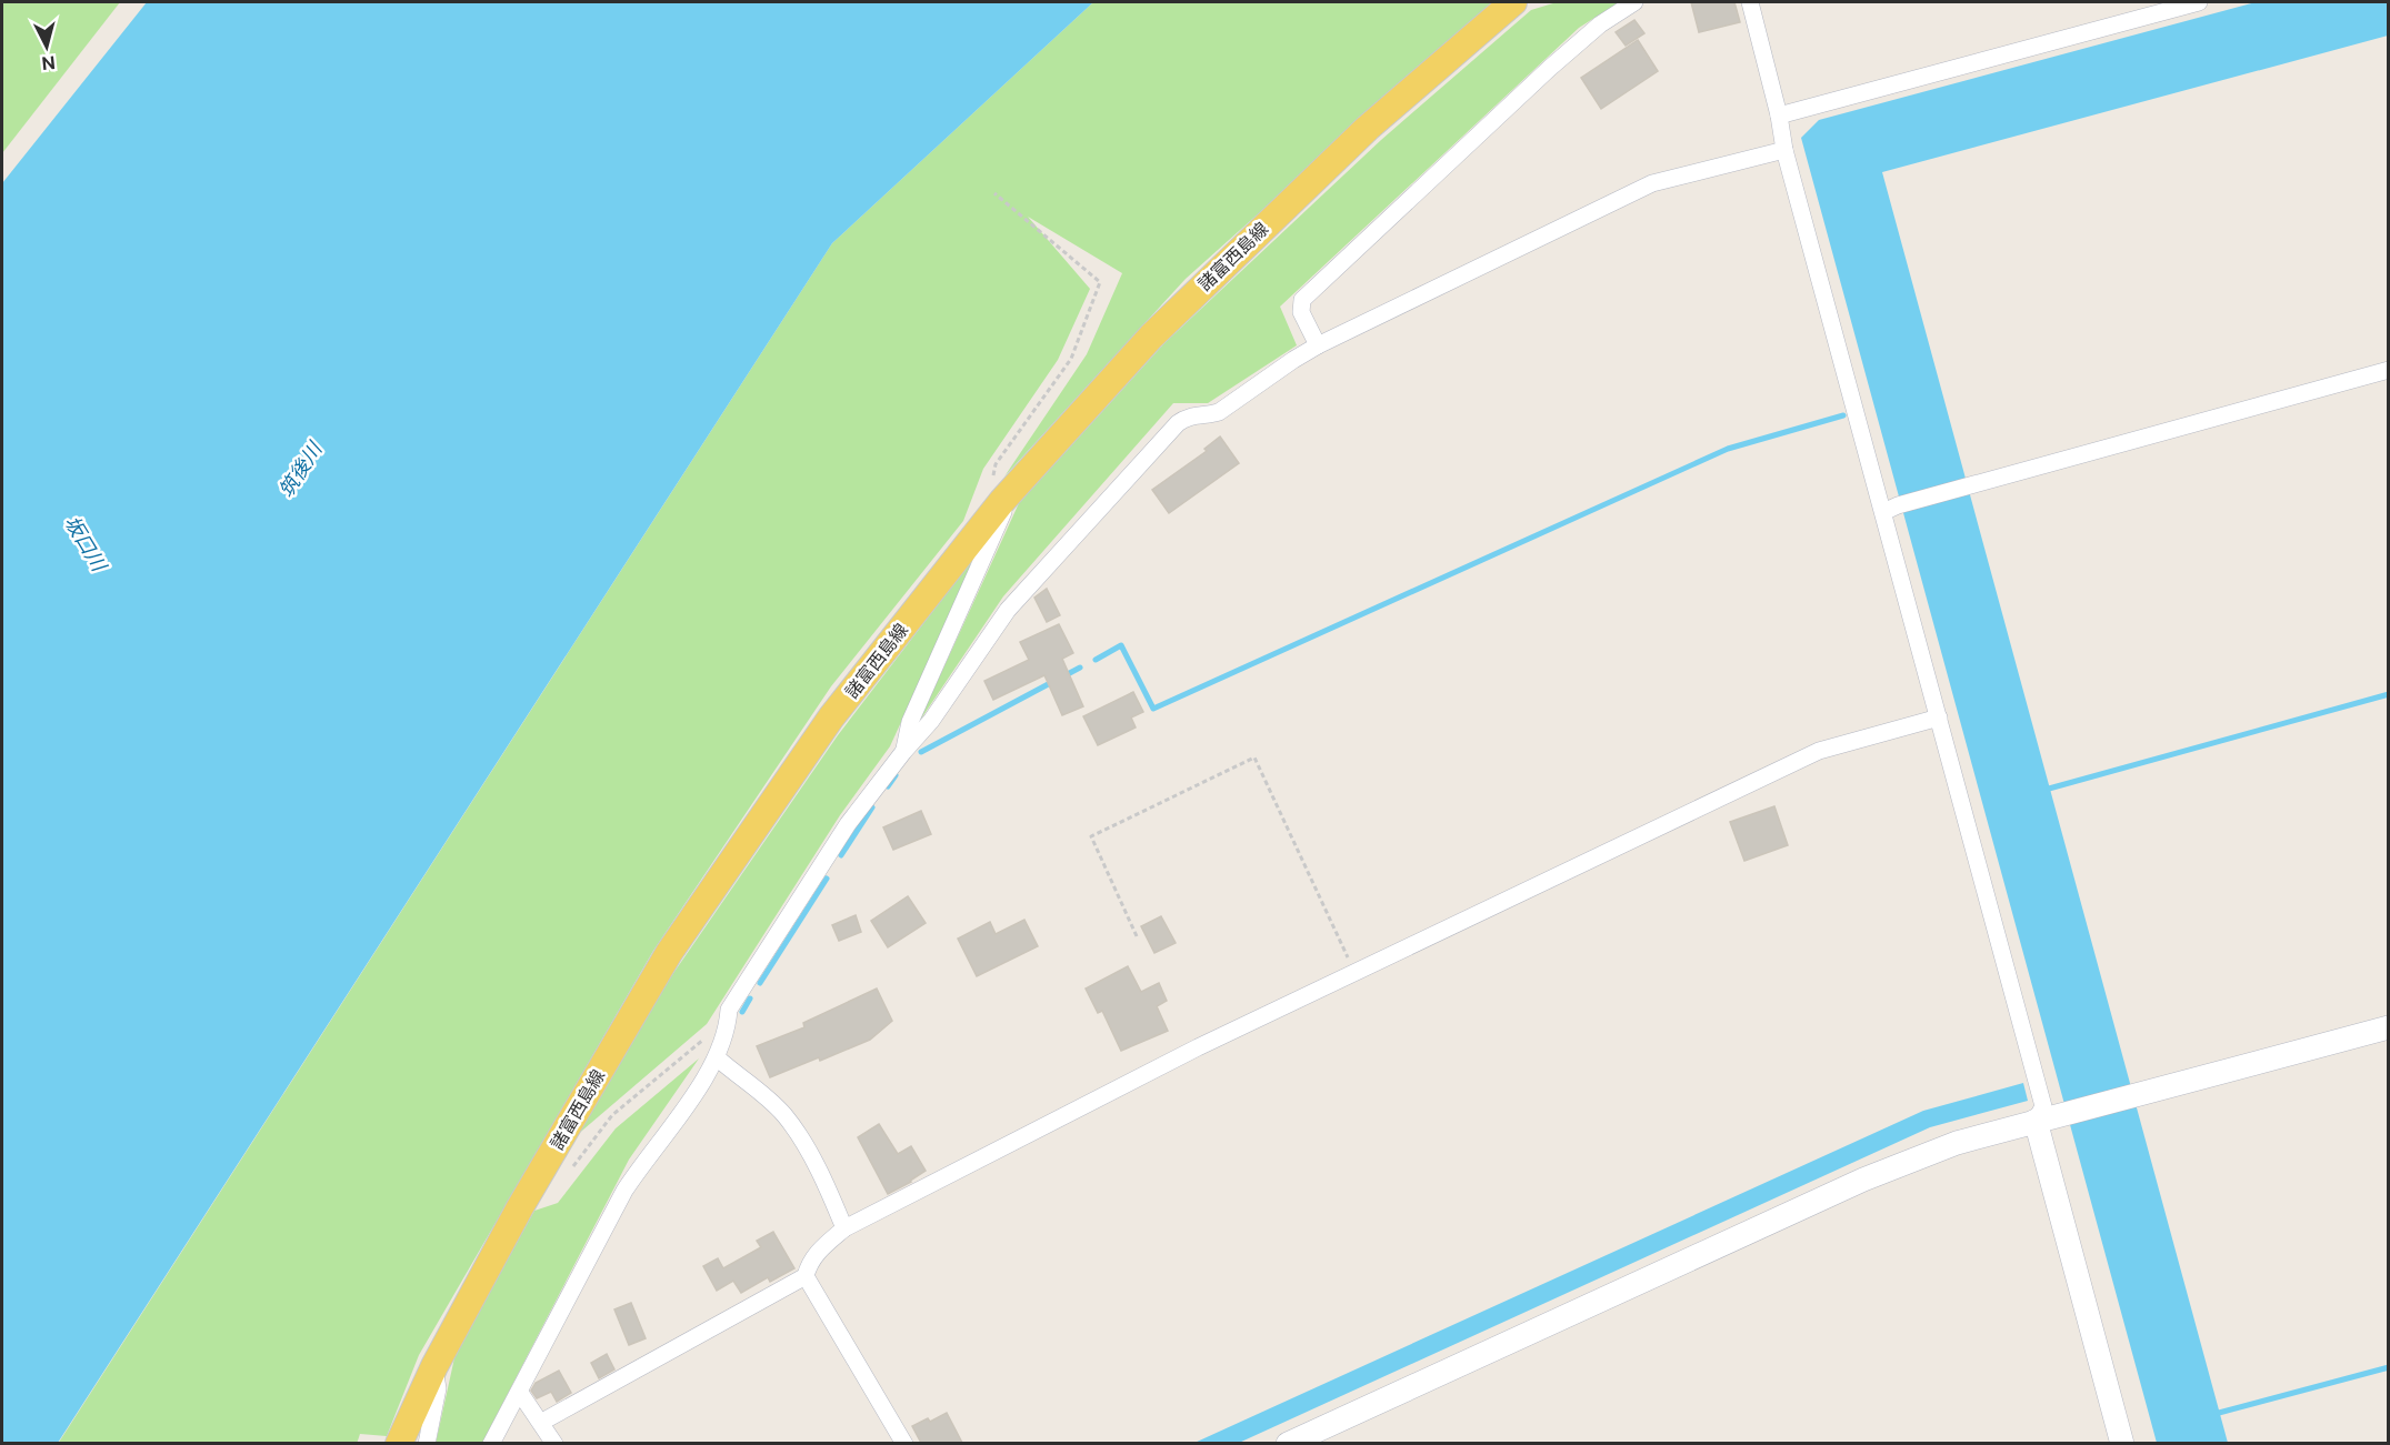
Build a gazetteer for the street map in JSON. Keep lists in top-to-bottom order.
{
  "streets": {
    "main road": ["諸富西島線"]
  },
  "water": ["筑後川", "坂口川"],
  "north": "bottom"
}
